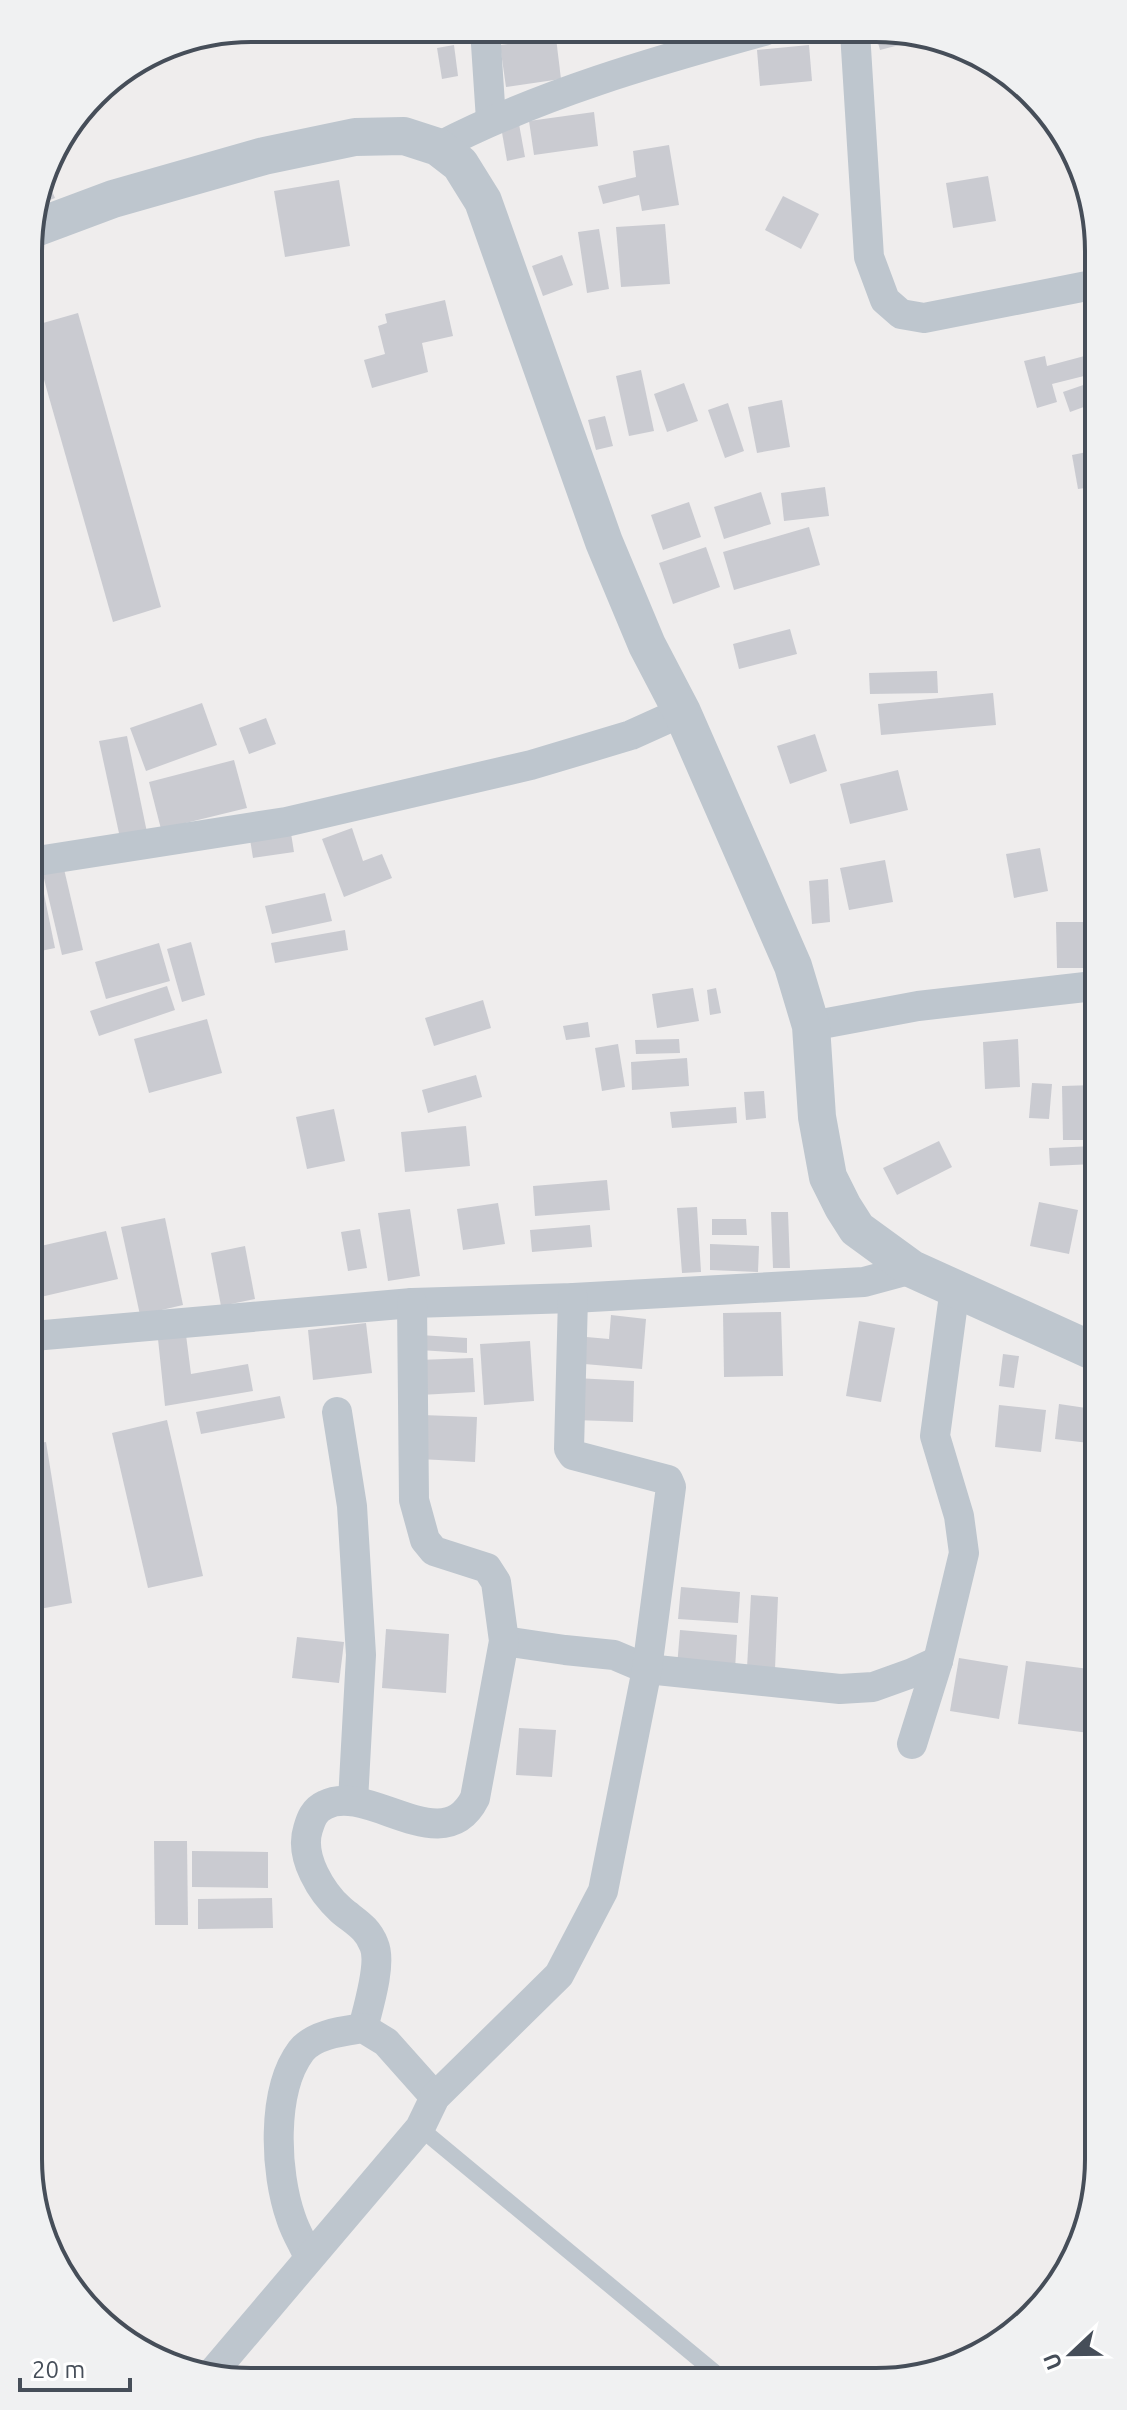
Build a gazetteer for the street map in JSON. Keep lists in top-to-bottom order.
{
  "scale_bar": "20 m",
  "north": "left"
}
